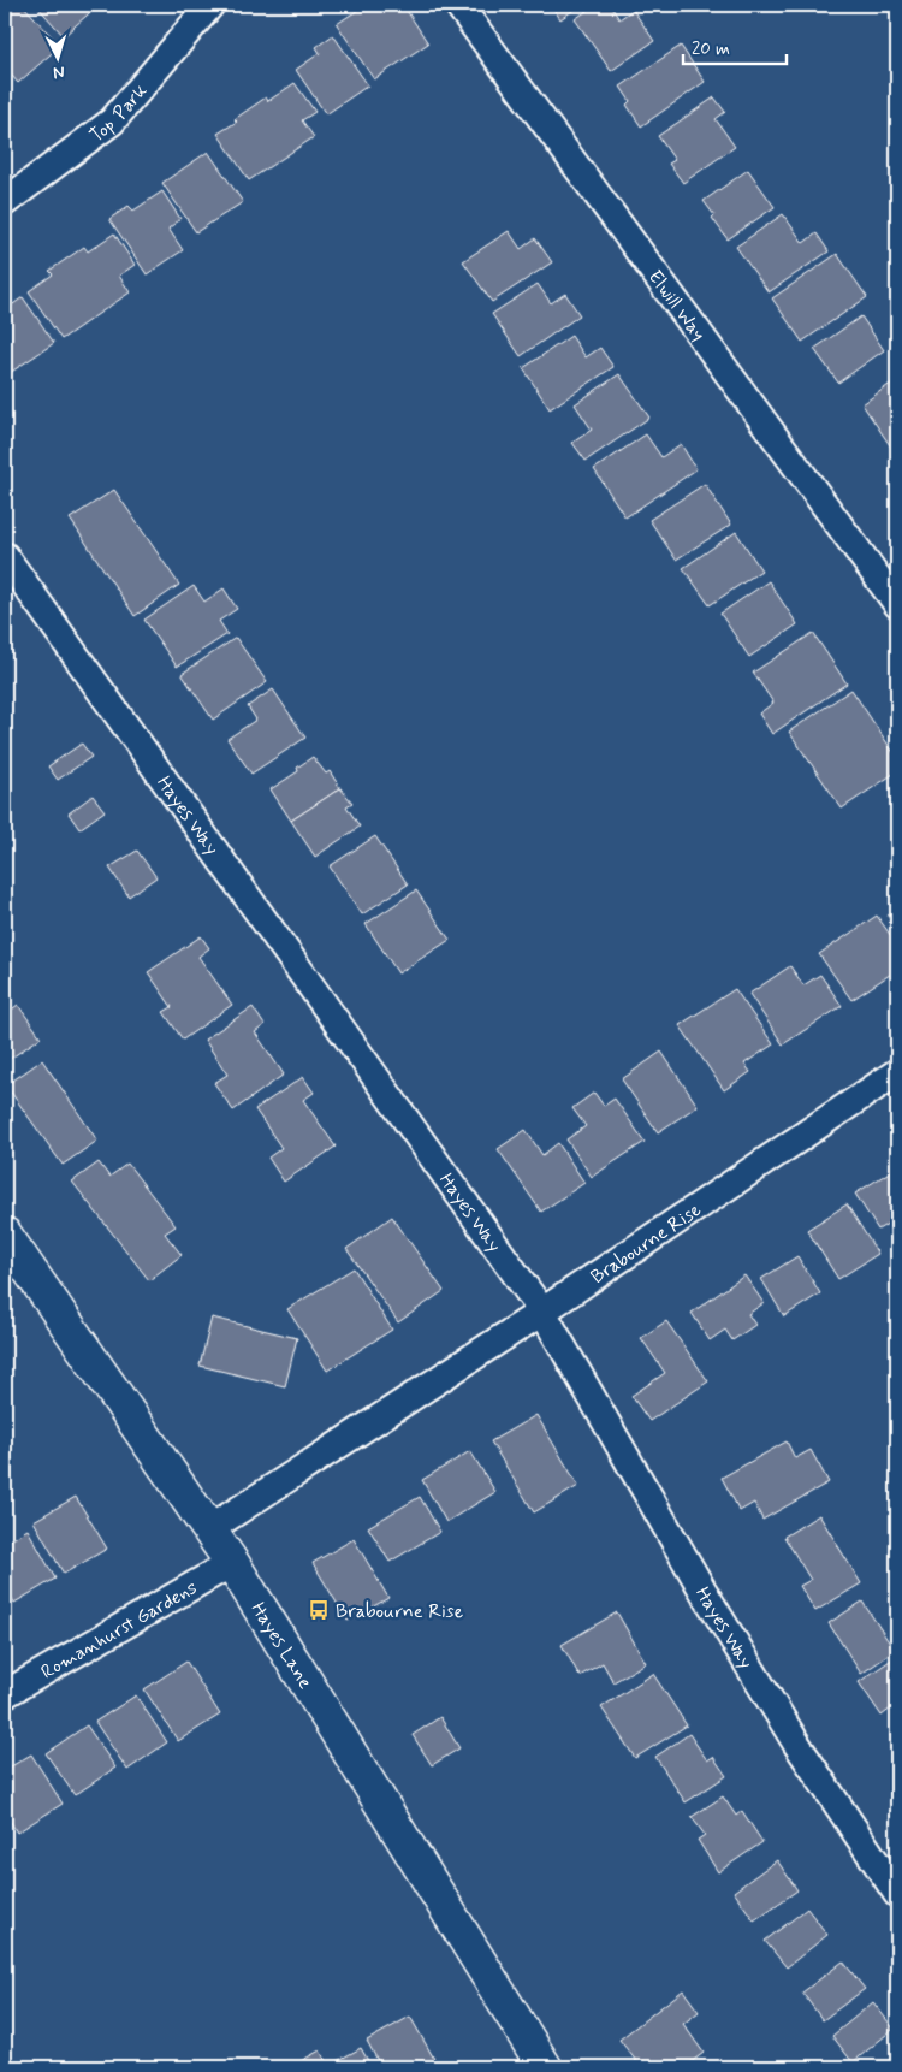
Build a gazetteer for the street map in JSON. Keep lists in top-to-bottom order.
{
  "streets": {
    "main road": ["Hayes Lane"],
    "street": [
      "Top Park",
      "Elwill Way",
      "Hayes Way",
      "Brabourne Rise",
      "Romanhurst Gardens"
    ]
  },
  "crossings": [
    ["Hayes Way", "Brabourne Rise"],
    ["Brabourne Rise", "Hayes Lane"],
    ["Romanhurst Gardens", "Hayes Lane"]
  ],
  "places": {
    "bus stop": ["Brabourne Rise"]
  },
  "scale_bar": "20 m",
  "north": "bottom"
}
